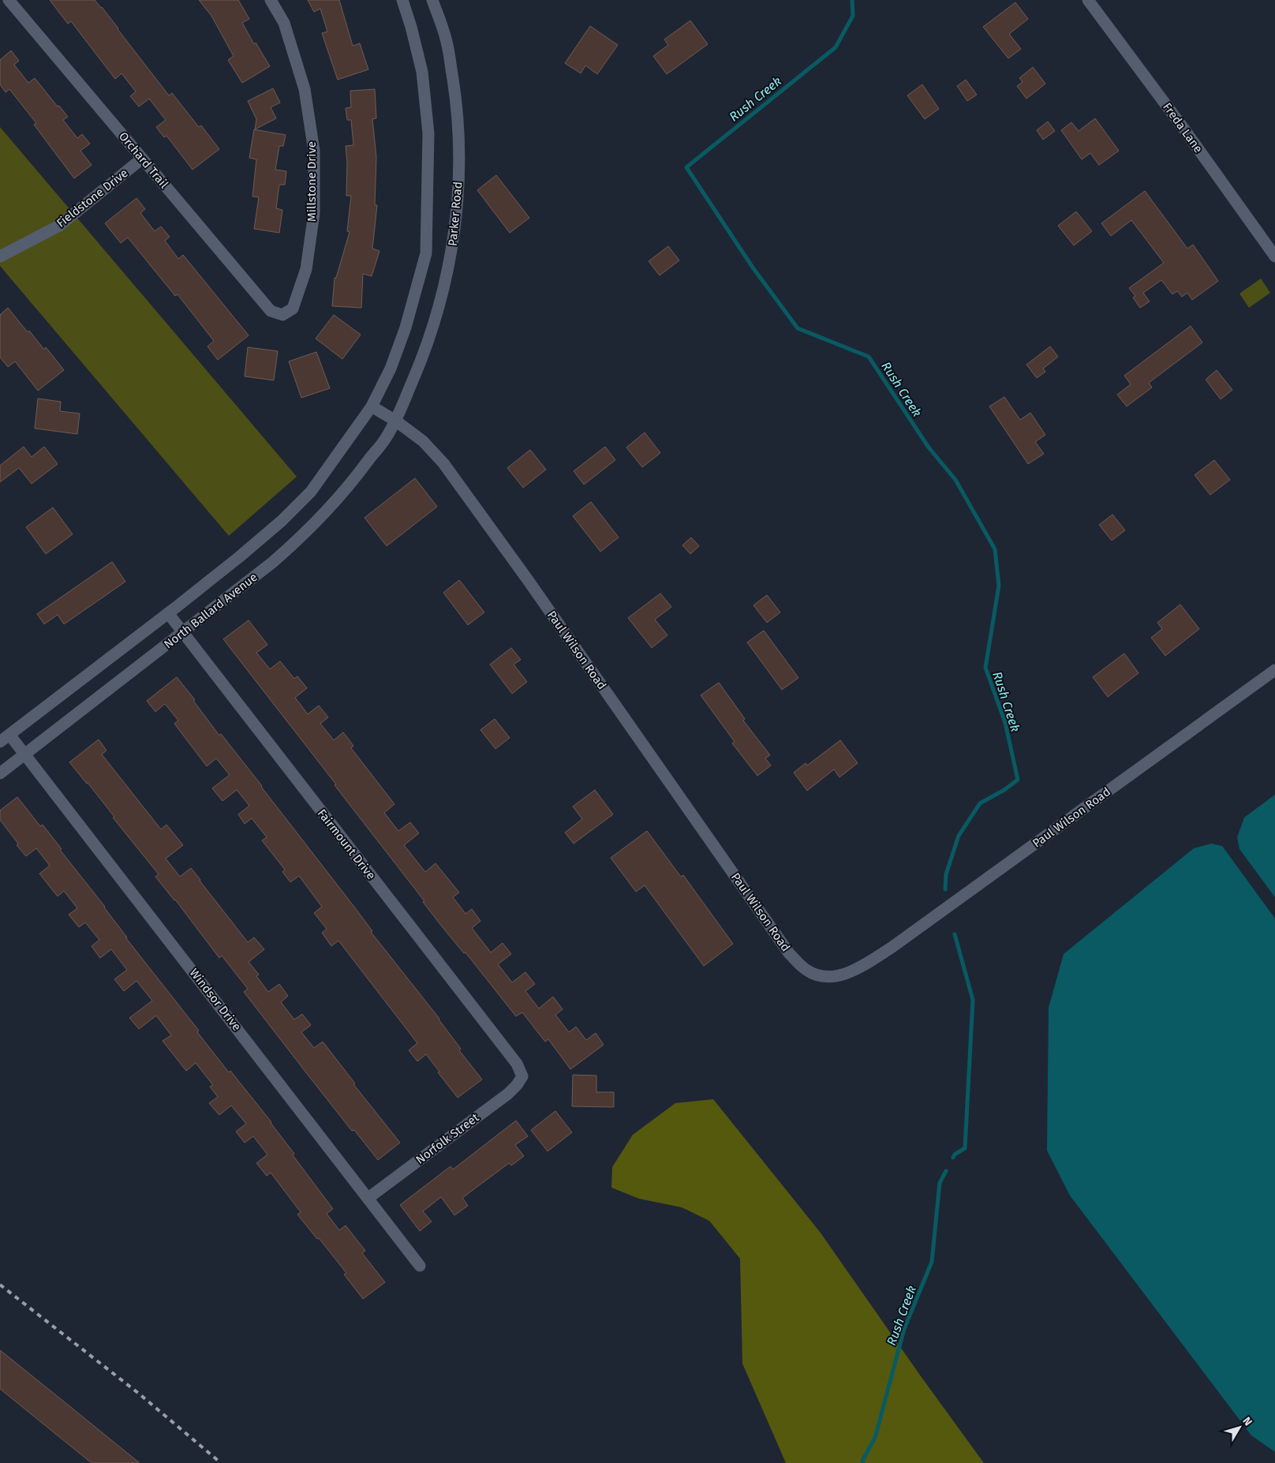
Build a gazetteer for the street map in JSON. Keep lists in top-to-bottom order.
{
  "streets": {
    "street": [
      "Freda Lane",
      "Orchard Trail",
      "Millstone Drive",
      "Fieldstone Drive",
      "Parker Road",
      "North Ballard Avenue",
      "Paul Wilson Road",
      "Fairmount Drive",
      "Windsor Drive",
      "Norfolk Street"
    ]
  },
  "crossings": [
    ["Orchard Trail", "Millstone Drive"],
    ["Orchard Trail", "Fieldstone Drive"],
    ["Parker Road", "North Ballard Avenue"],
    ["Parker Road", "Paul Wilson Road"],
    ["North Ballard Avenue", "Paul Wilson Road"],
    ["North Ballard Avenue", "Fairmount Drive"],
    ["North Ballard Avenue", "Windsor Drive"],
    ["Fairmount Drive", "Norfolk Street"],
    ["Windsor Drive", "Norfolk Street"]
  ],
  "water": ["Rush Creek"],
  "north": "top right"
}
